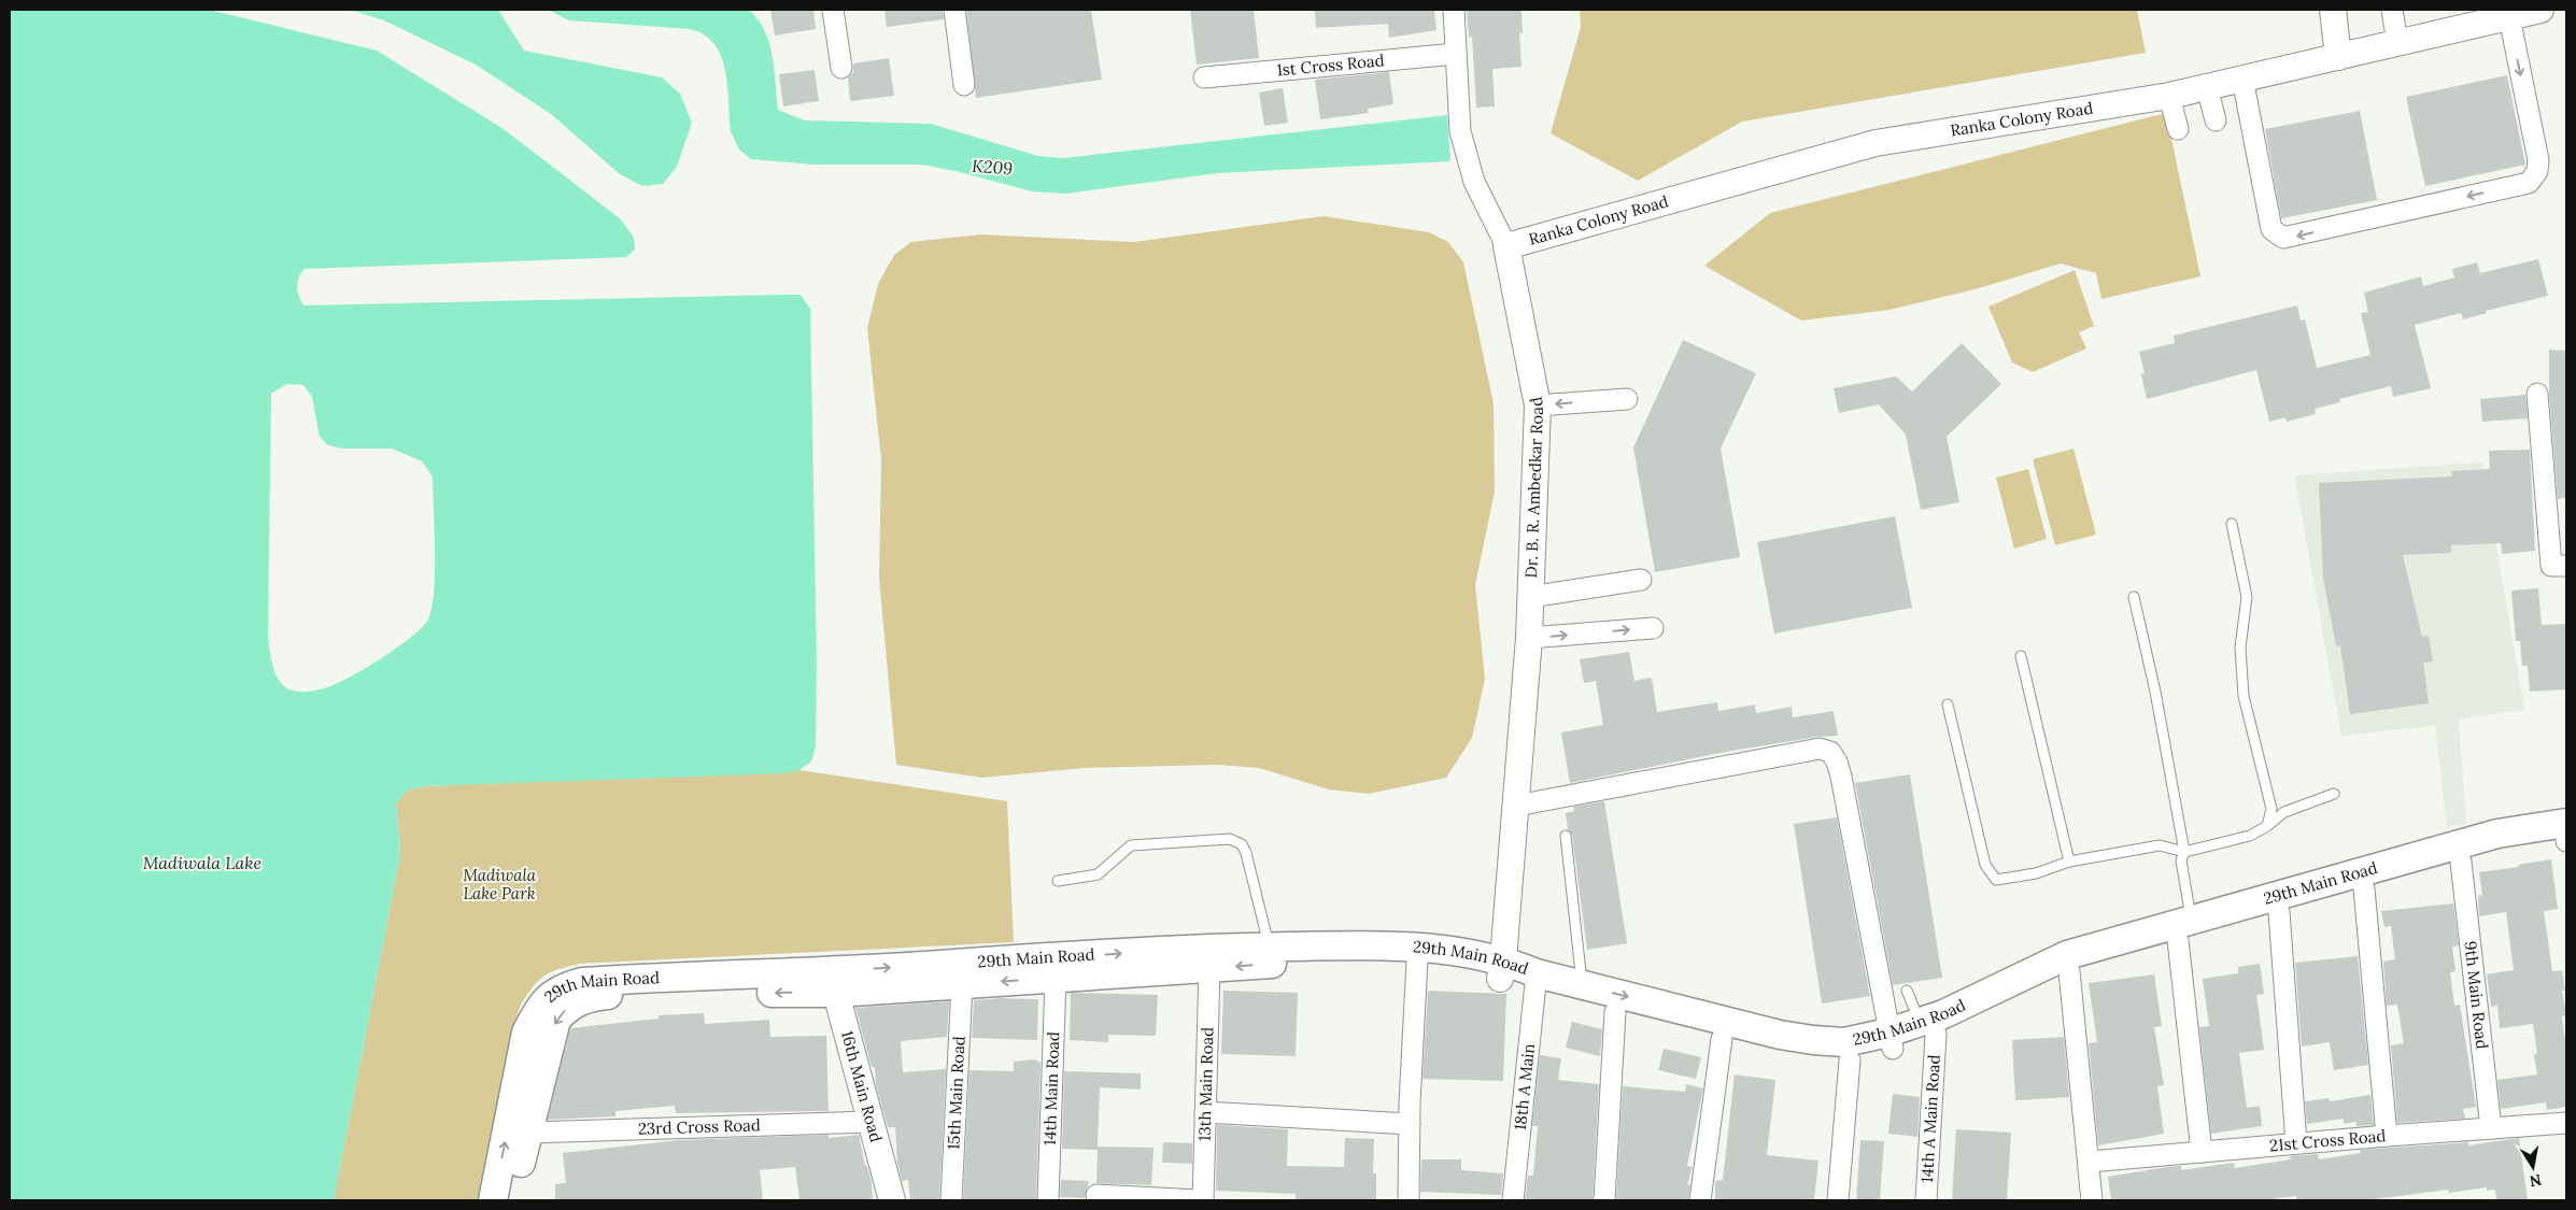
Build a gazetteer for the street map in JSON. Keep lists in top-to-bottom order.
{
  "streets": {
    "main road": ["29th Main Road"],
    "street": [
      "1st Cross Road",
      "Ranka Colony Road",
      "Dr. B. R. Ambedkar Road",
      "9th Main Road",
      "13th Main Road",
      "16th Main Road",
      "18th A Main",
      "14th Main Road",
      "15th Main Road",
      "14th A Main Road",
      "23rd Cross Road",
      "21st Cross Road"
    ]
  },
  "crossings": [
    ["1st Cross Road", "Dr. B. R. Ambedkar Road"],
    ["Ranka Colony Road", "Dr. B. R. Ambedkar Road"],
    ["Dr. B. R. Ambedkar Road", "29th Main Road"],
    ["29th Main Road", "9th Main Road"],
    ["29th Main Road", "13th Main Road"],
    ["29th Main Road", "16th Main Road"],
    ["29th Main Road", "18th A Main"],
    ["29th Main Road", "14th Main Road"],
    ["29th Main Road", "15th Main Road"],
    ["29th Main Road", "14th A Main Road"],
    ["29th Main Road", "23rd Cross Road"],
    ["9th Main Road", "21st Cross Road"],
    ["16th Main Road", "23rd Cross Road"]
  ],
  "water": ["K209", "Madiwala Lake"],
  "parks": ["Madiwala Lake Park"],
  "north": "bottom"
}
